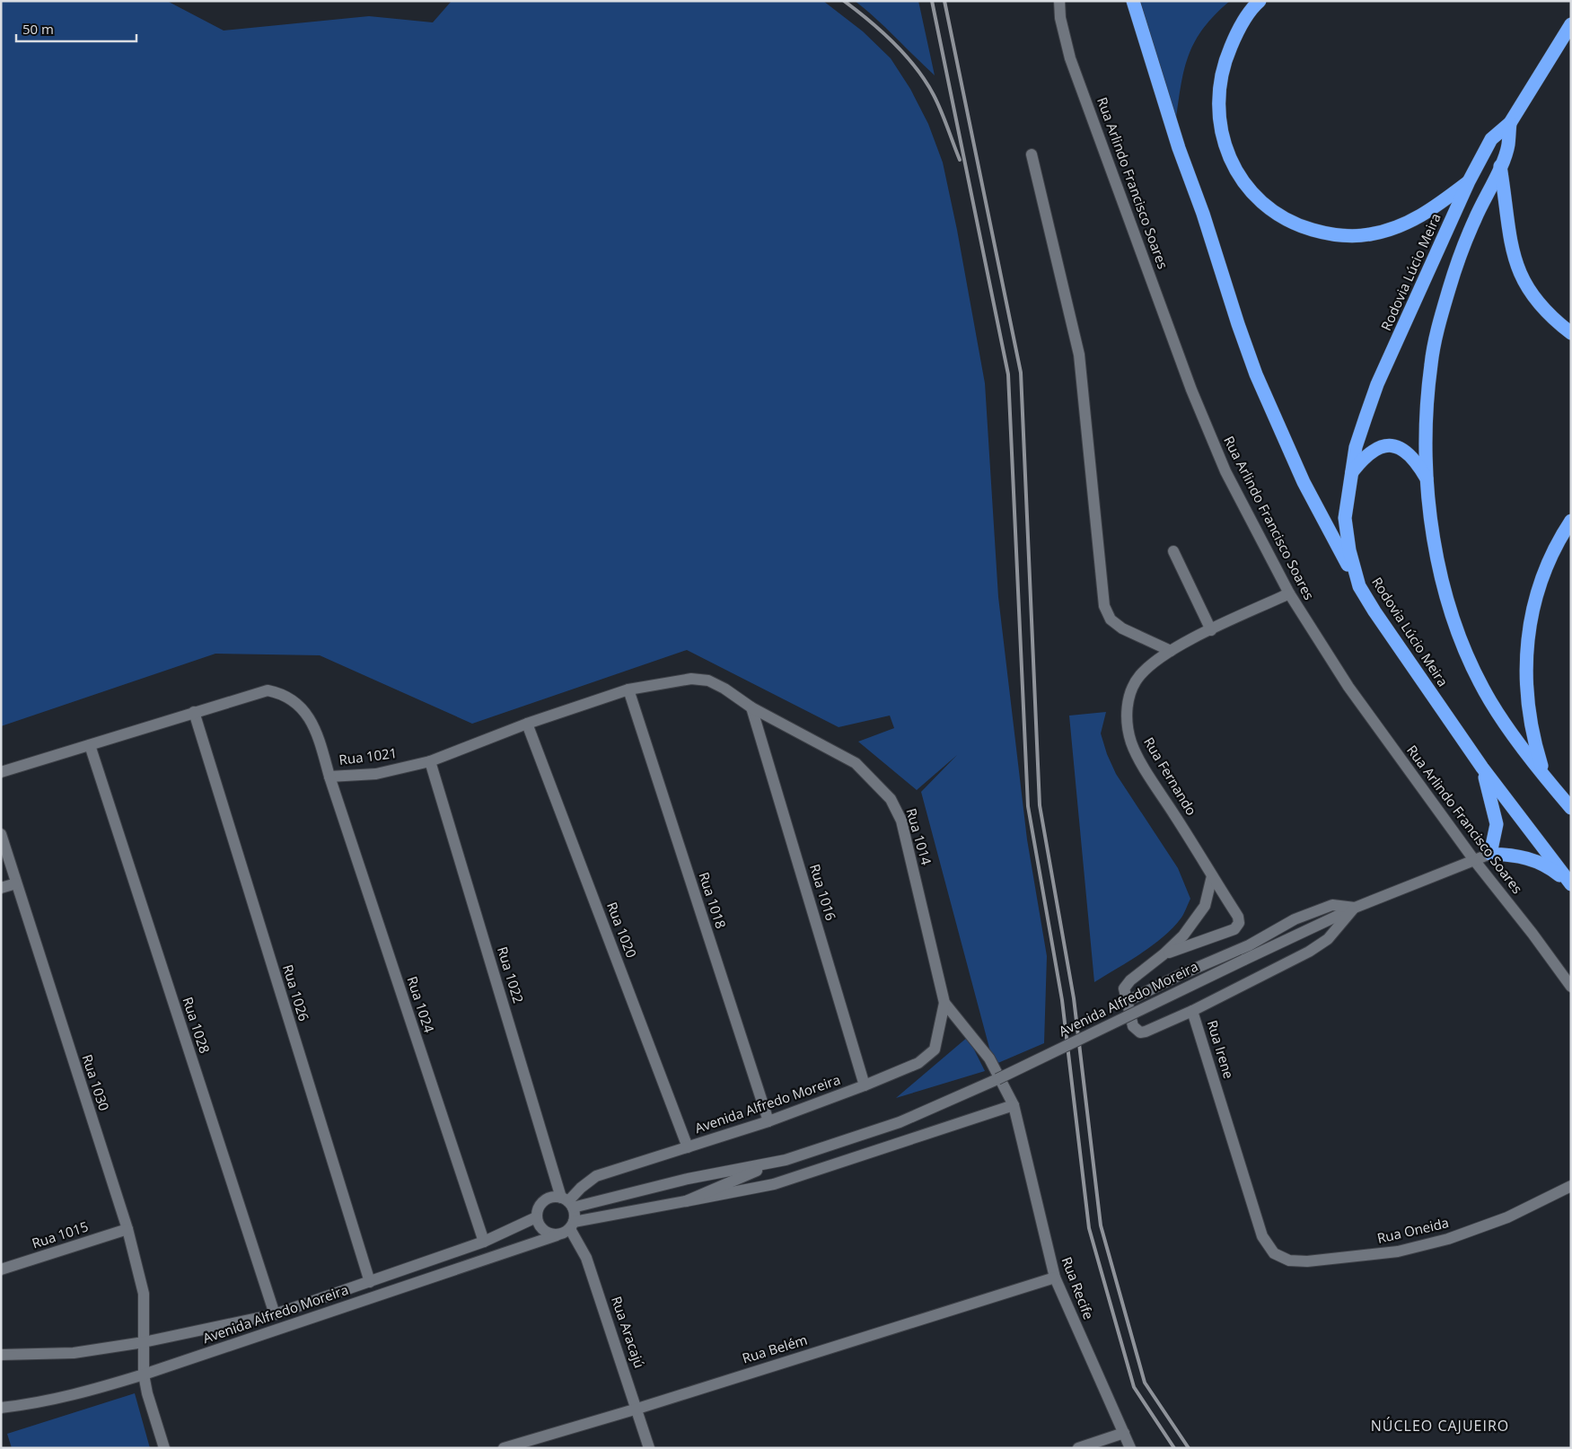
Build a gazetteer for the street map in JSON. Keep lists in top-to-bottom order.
{
  "streets": {
    "highway": ["Rodovia Lúcio Meira"],
    "street": [
      "Rua Arlindo Francisco Soares",
      "Rua 1021",
      "Rua Fernando",
      "Rua 1014",
      "Rua 1016",
      "Rua 1018",
      "Rua 1020",
      "Rua 1022",
      "Rua 1026",
      "Avenida Alfredo Moreira",
      "Rua 1024",
      "Rua 1028",
      "Rua Irene",
      "Rua 1030",
      "Rua Oneida",
      "Rua 1015",
      "Rua Recife",
      "Rua Aracajú",
      "Rua Belém"
    ]
  },
  "crossings": [
    ["Rua Arlindo Francisco Soares", "Rua Fernando"],
    ["Rua Arlindo Francisco Soares", "Avenida Alfredo Moreira"],
    ["Rua 1021", "Rua 1014"],
    ["Rua 1021", "Rua 1018"],
    ["Rua 1021", "Rua 1020"],
    ["Rua 1021", "Rua 1022"],
    ["Rua 1021", "Rua 1026"],
    ["Rua 1021", "Rua 1024"],
    ["Rua 1021", "Rua 1028"],
    ["Rua Fernando", "Rua Irene"],
    ["Rua 1014", "Rua 1016"],
    ["Rua 1014", "Rua 1018"],
    ["Rua 1014", "Avenida Alfredo Moreira"],
    ["Rua 1014", "Rua Recife"],
    ["Rua 1016", "Avenida Alfredo Moreira"],
    ["Rua 1018", "Avenida Alfredo Moreira"],
    ["Rua 1020", "Avenida Alfredo Moreira"],
    ["Rua 1022", "Avenida Alfredo Moreira"],
    ["Rua 1022", "Rua Aracajú"],
    ["Rua 1026", "Avenida Alfredo Moreira"],
    ["Avenida Alfredo Moreira", "Rua 1024"],
    ["Avenida Alfredo Moreira", "Rua 1028"],
    ["Avenida Alfredo Moreira", "Rua 1030"],
    ["Avenida Alfredo Moreira", "Rua Recife"],
    ["Avenida Alfredo Moreira", "Rua Aracajú"],
    ["Rua Irene", "Rua Oneida"],
    ["Rua 1030", "Rua 1015"],
    ["Rua Recife", "Rua Belém"],
    ["Rua Aracajú", "Rua Belém"]
  ],
  "districts": ["NÚCLEO CAJUEIRO"],
  "scale_bar": "50 m"
}
